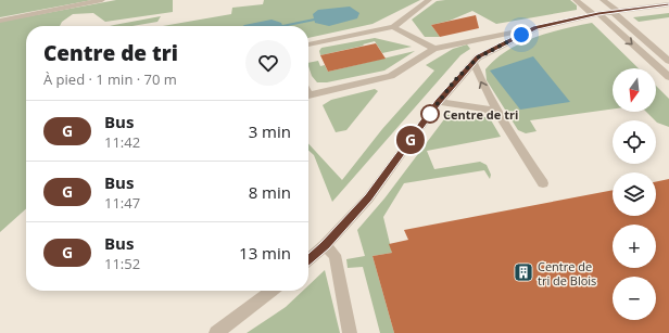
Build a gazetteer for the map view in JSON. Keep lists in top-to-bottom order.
{
  "places": {
    "other": ["Centre de tri"],
    "building": ["Centre de tri de Blois"]
  },
  "lines": ["bus line G"],
  "north": "bottom",
  "page": {
    "on_map": "G",
    "heading": ["Centre de tri", "À pied · 1 min · 70 m"],
    "map_buttons": ["+", "−"],
    "list": [
      {
        "mark": "G",
        "name": "Bus",
        "note": "11:42",
        "value": "3 min"
      },
      {
        "mark": "G",
        "name": "Bus",
        "note": "11:47",
        "value": "8 min"
      },
      {
        "mark": "G",
        "name": "Bus",
        "note": "11:52",
        "value": "13 min"
      }
    ]
  }
}
